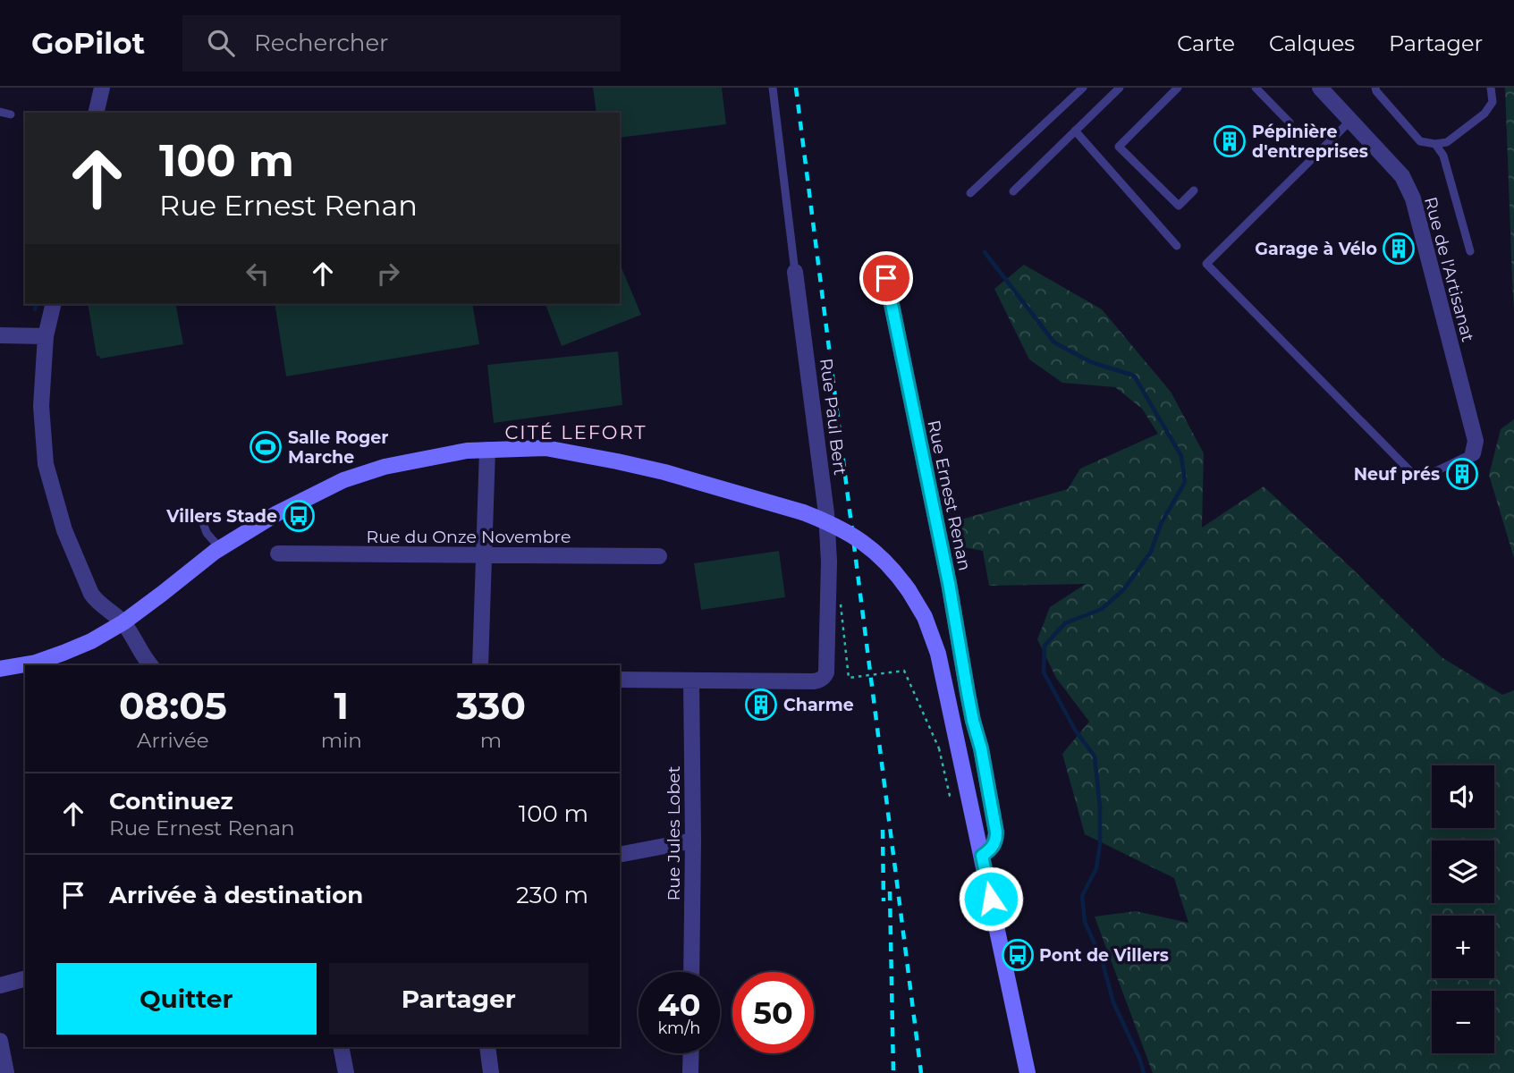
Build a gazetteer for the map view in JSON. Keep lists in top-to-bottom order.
{
  "streets": {
    "street": [
      "Rue de l'Artisanat",
      "Rue Paul Bert",
      "Rue Ernest Renan",
      "Rue du Onze Novembre",
      "Rue Jules Lobet"
    ]
  },
  "crossings": [
    ["Rue Paul Bert", "Rue Jules Lobet"]
  ],
  "districts": ["CITÉ LEFORT"],
  "places": {
    "building": [
      "Pépinière d'entreprises",
      "Garage à Vélo",
      "Neuf prés",
      "Charme"
    ],
    "sports": ["Salle Roger Marche"],
    "bus stop": ["Villers Stade", "Pont de Villers"]
  },
  "page": {
    "header": "GoPilot",
    "search": "Rechercher",
    "nav": ["Carte", "Calques", "Partager"],
    "turn": ["100 m", "Rue Ernest Renan"],
    "eta": [
      "08:05",
      "Arrivée",
      "1",
      "min",
      "330",
      "m"
    ],
    "map_buttons": ["+", "−"],
    "list": [
      {
        "name": "Continuez",
        "note": "Rue Ernest Renan",
        "value": "100 m"
      },
      {
        "name": "Arrivée à destination",
        "value": "230 m"
      }
    ],
    "buttons": ["Quitter", "Partager"],
    "speed": "40 km/h",
    "limit": "50"
  }
}
